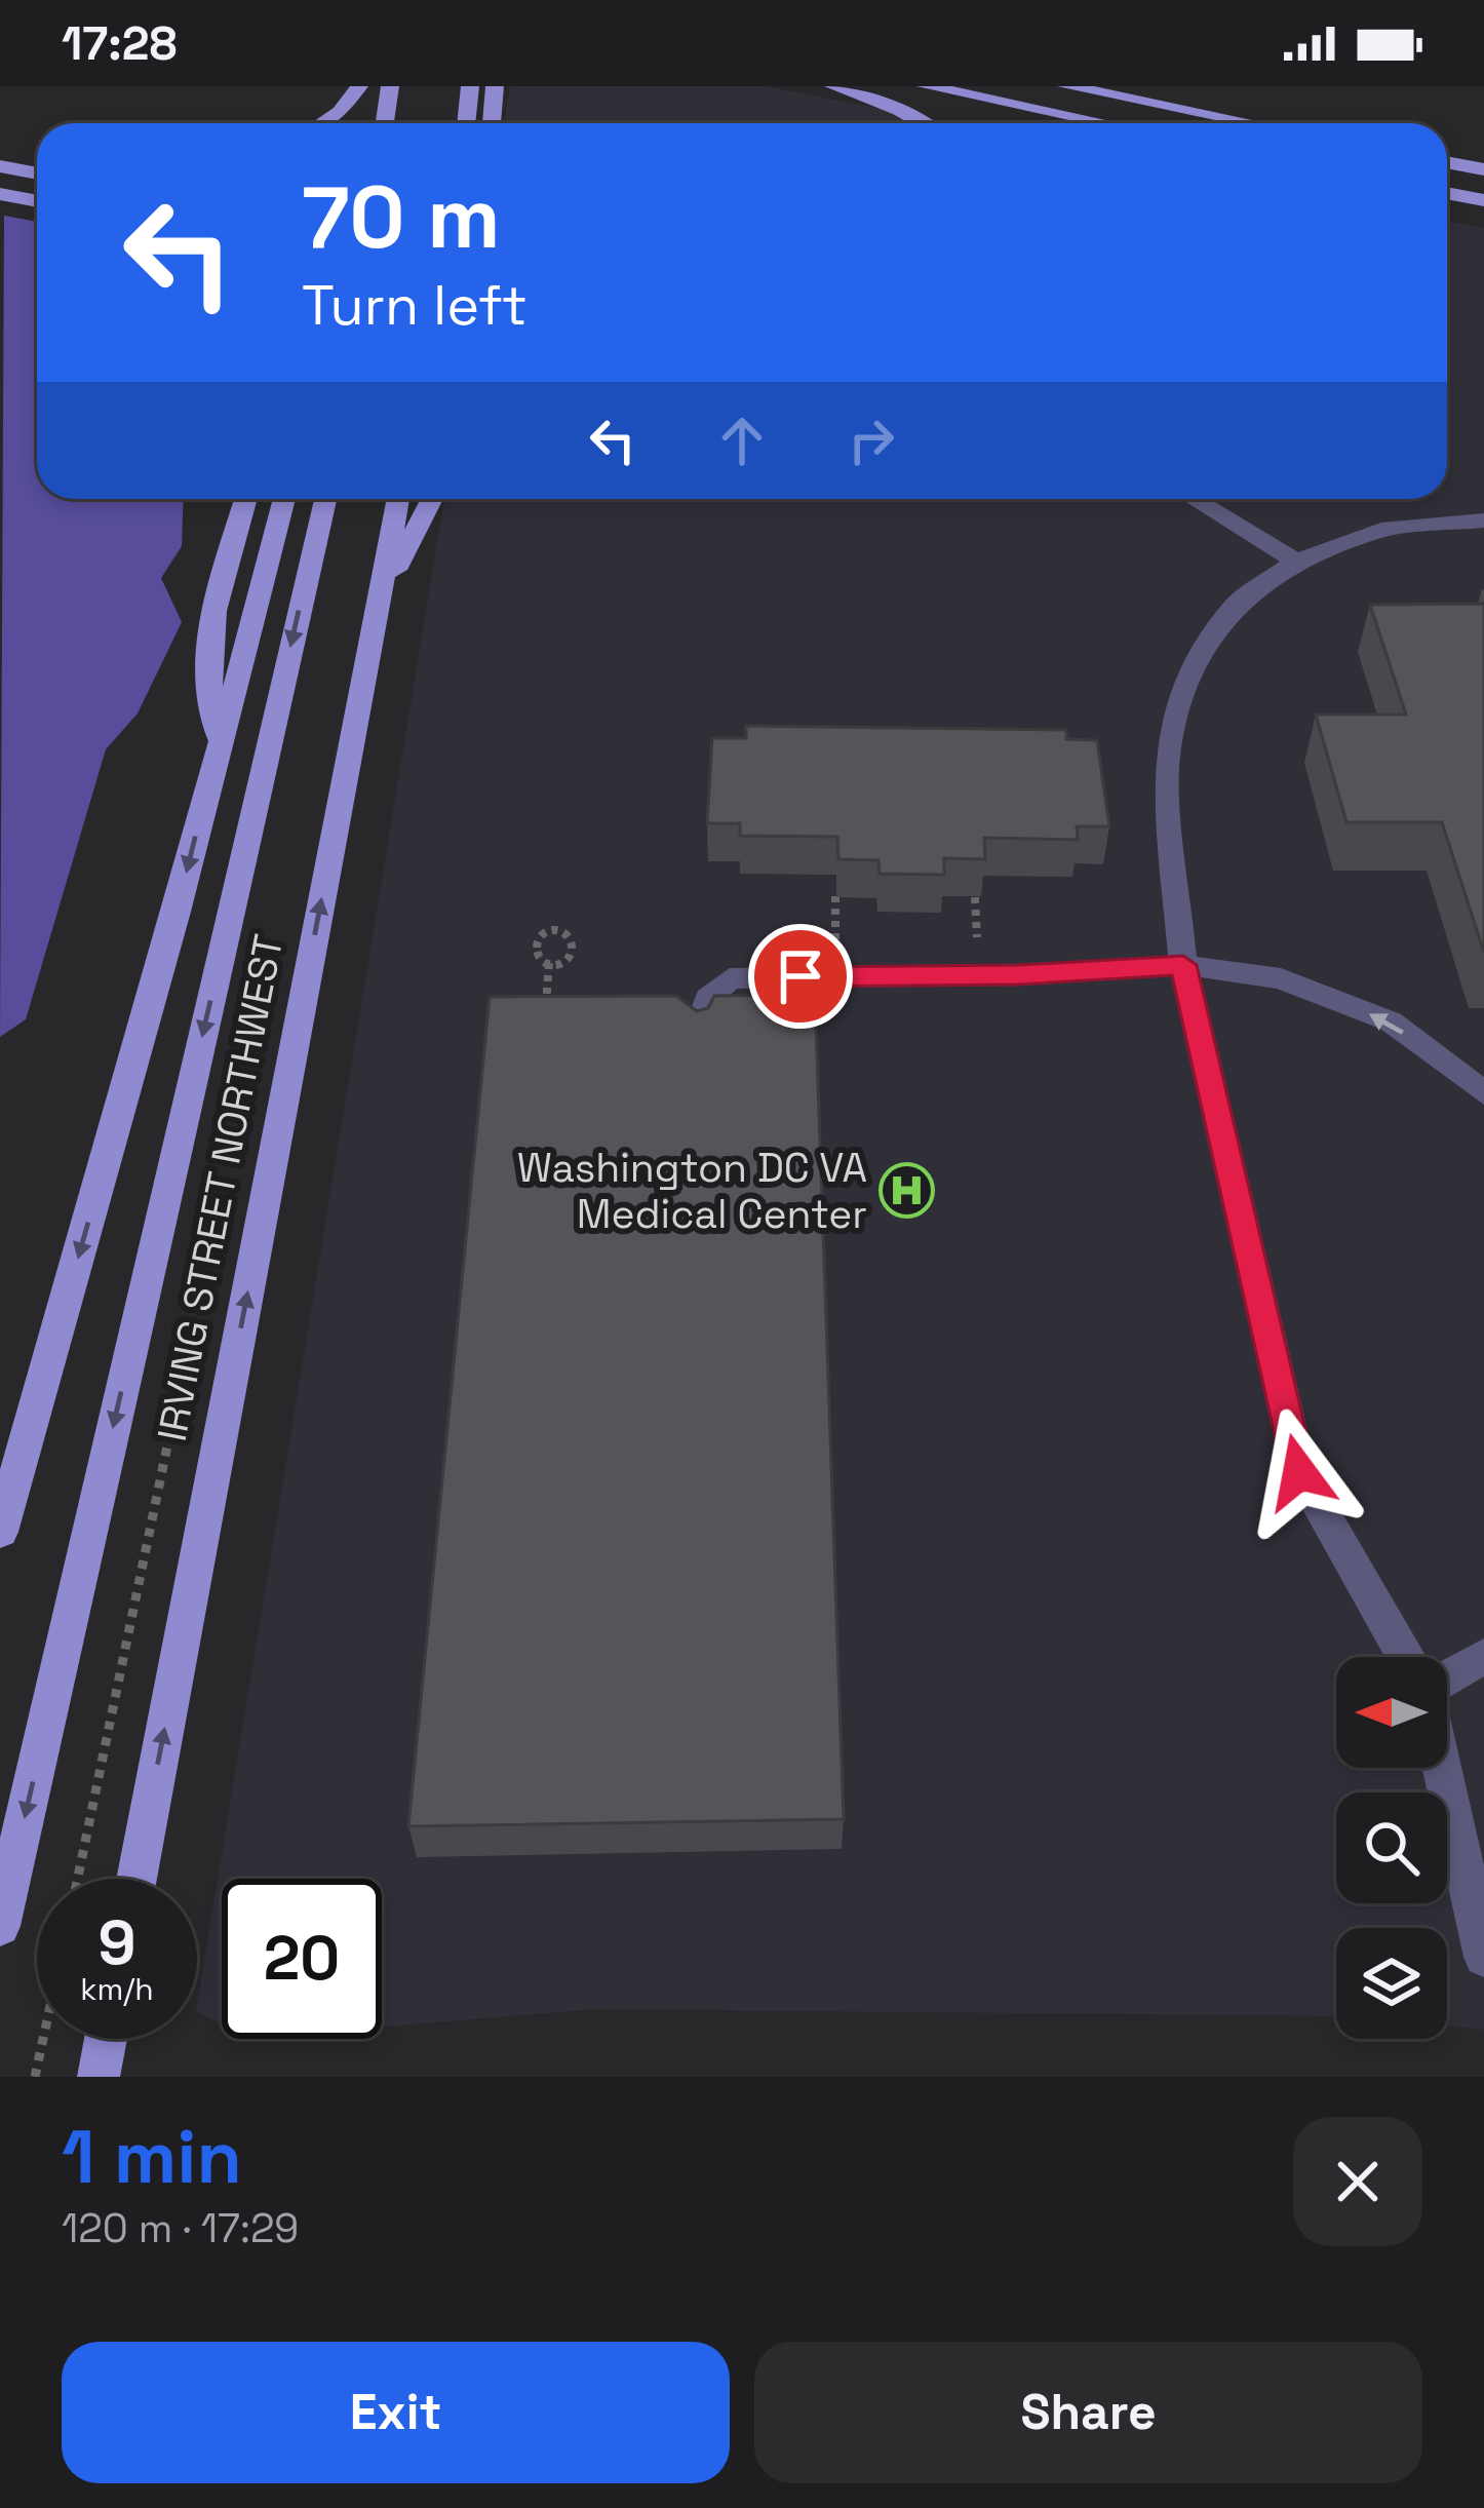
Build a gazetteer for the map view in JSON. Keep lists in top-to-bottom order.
{
  "streets": {
    "main road": ["IRVING STREET NORTHWEST"]
  },
  "places": {
    "hospital": ["Washington DC VA Medical Center"]
  },
  "north": "left",
  "page": {
    "status": "17:28",
    "turn": ["70 m", "Turn left"],
    "speed": "9 km/h",
    "limit": "20",
    "heading": ["1 min", "120 m · 17:29"],
    "buttons": ["Exit", "Share"]
  }
}
